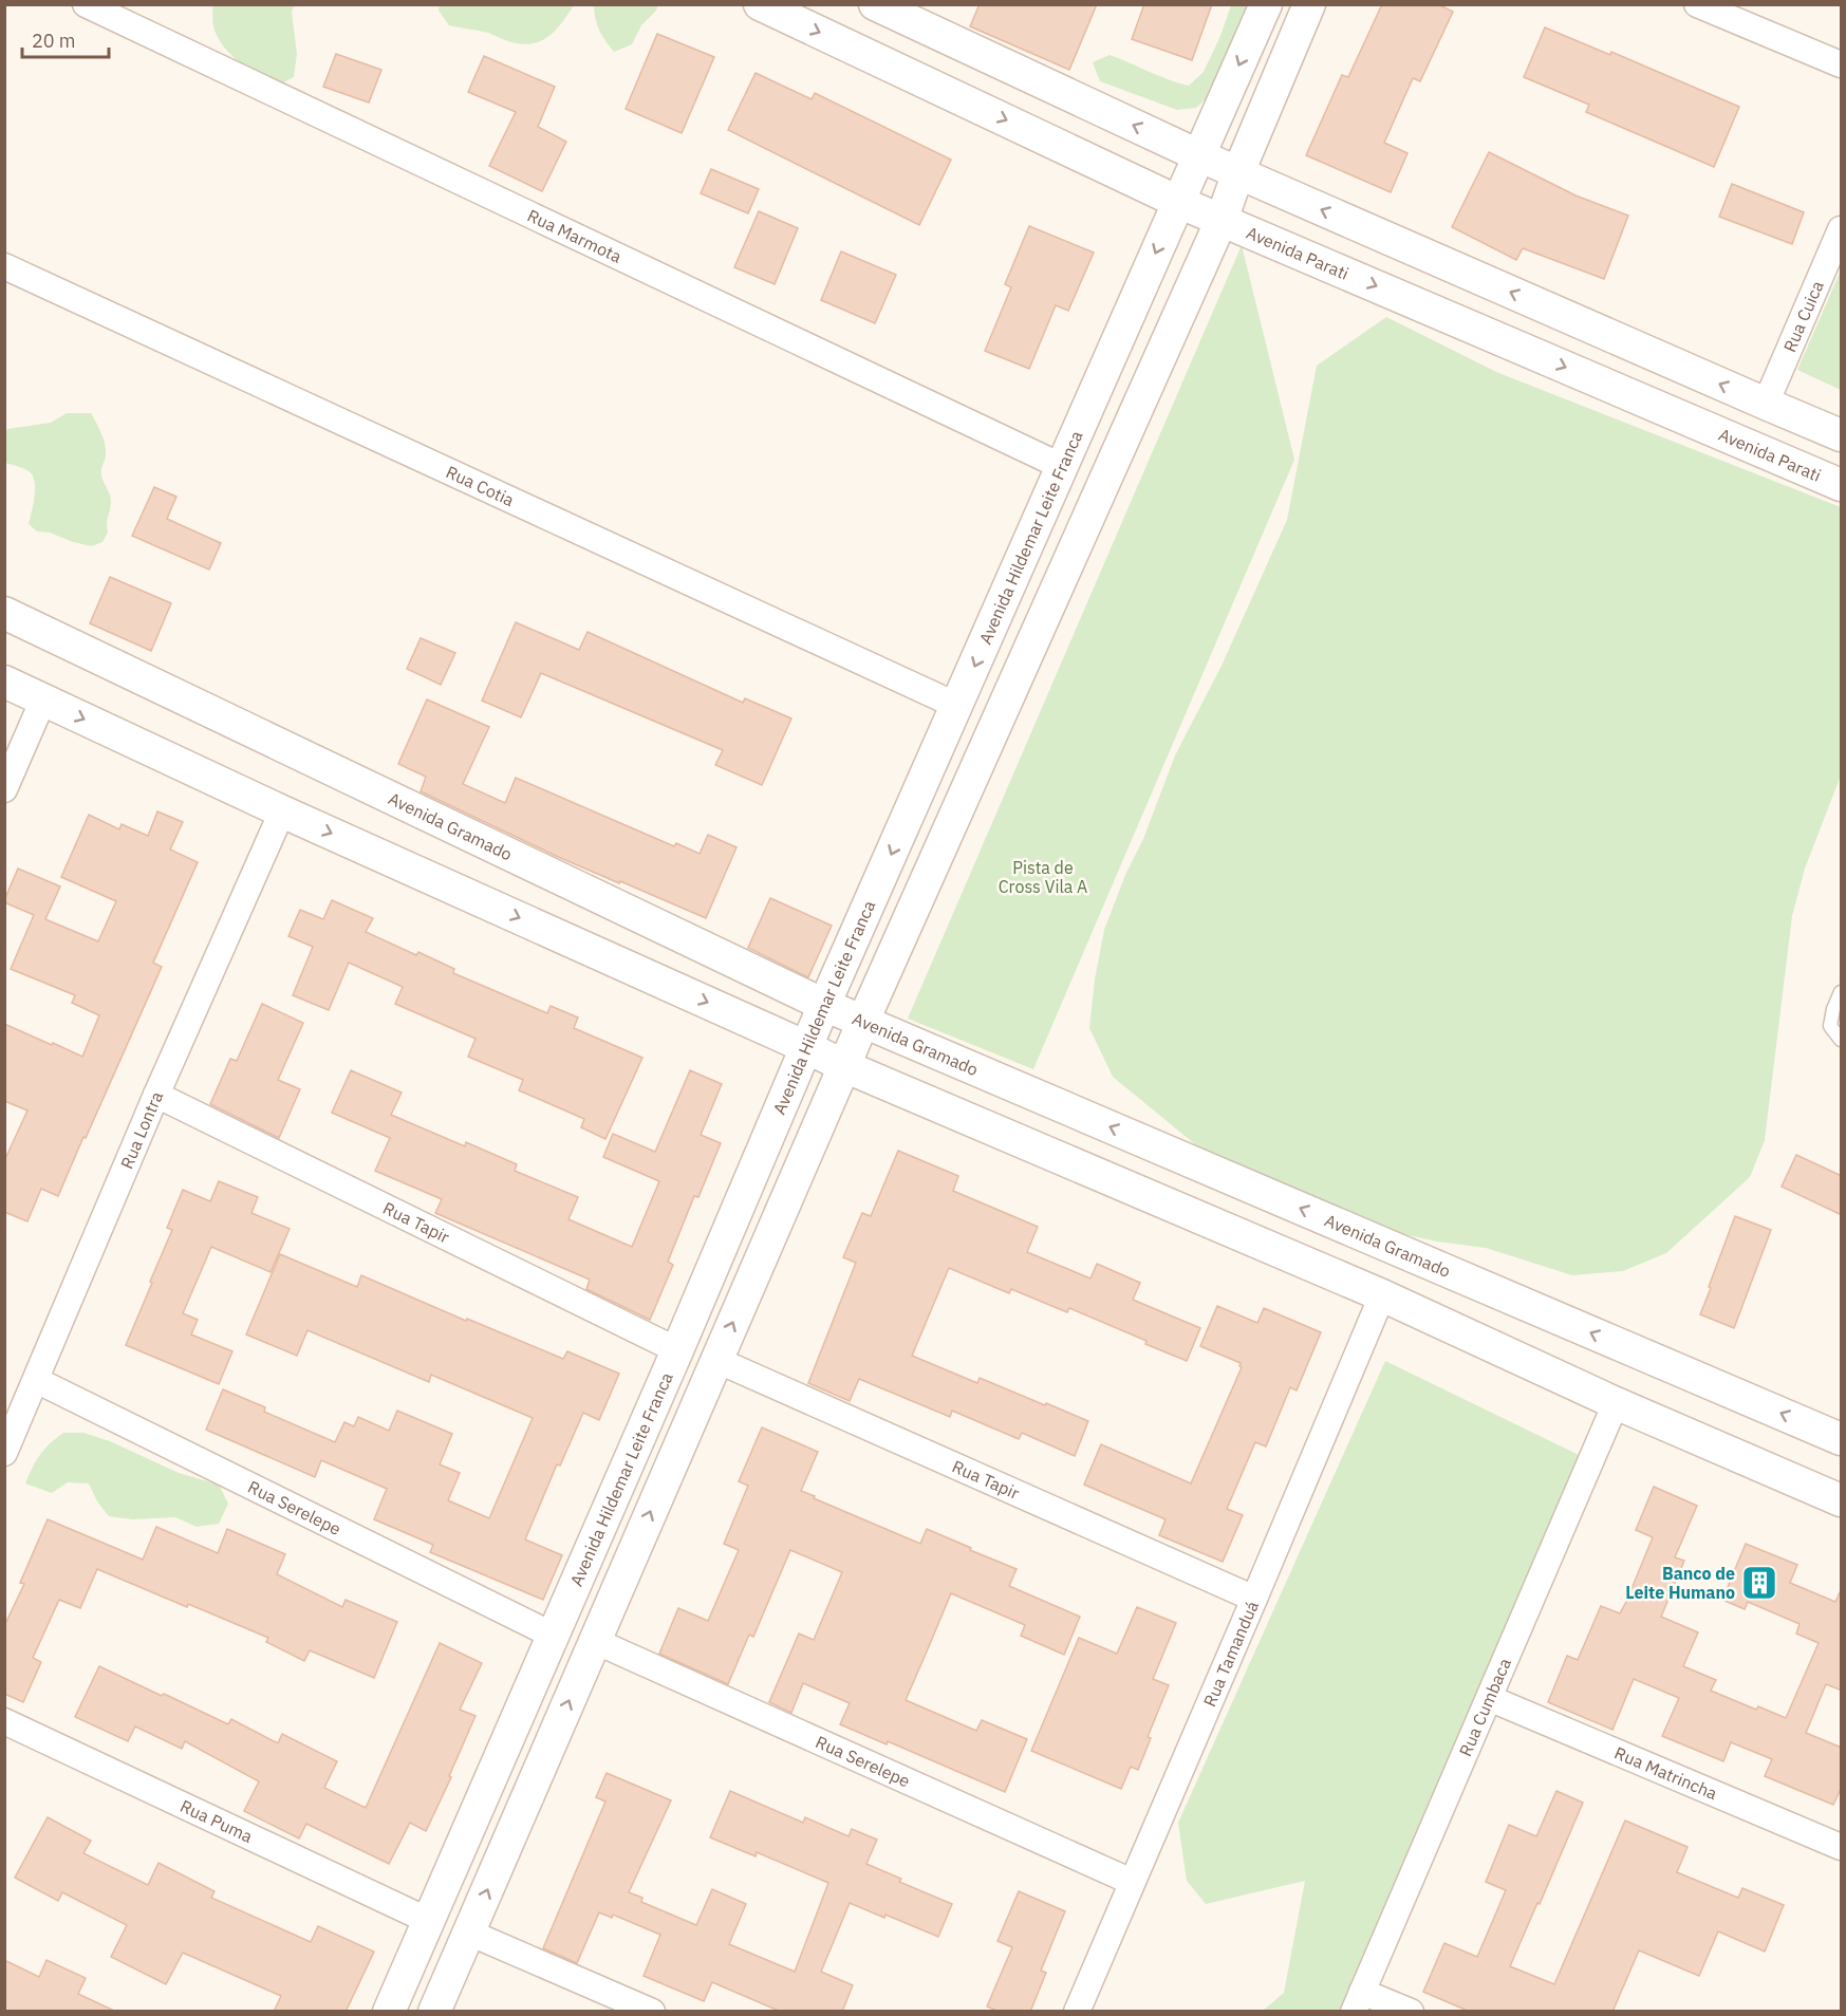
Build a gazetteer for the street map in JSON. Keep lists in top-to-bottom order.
{
  "streets": {
    "street": [
      "Rua Marmota",
      "Avenida Parati",
      "Rua Cuica",
      "Rua Cotia",
      "Avenida Hildemar Leite Franca",
      "Avenida Gramado",
      "Rua Lontra",
      "Rua Tapir",
      "Rua Serelepe",
      "Rua Tamanduá",
      "Rua Cumbaca",
      "Rua Matrincha",
      "Rua Puma"
    ]
  },
  "crossings": [
    ["Rua Marmota", "Avenida Hildemar Leite Franca"],
    ["Avenida Parati", "Avenida Hildemar Leite Franca"],
    ["Rua Cotia", "Avenida Hildemar Leite Franca"],
    ["Avenida Hildemar Leite Franca", "Avenida Gramado"],
    ["Avenida Hildemar Leite Franca", "Rua Tapir"],
    ["Avenida Hildemar Leite Franca", "Rua Serelepe"],
    ["Avenida Hildemar Leite Franca", "Rua Puma"],
    ["Rua Lontra", "Rua Tapir"],
    ["Rua Lontra", "Rua Serelepe"],
    ["Rua Tapir", "Rua Tamanduá"],
    ["Rua Serelepe", "Rua Tamanduá"],
    ["Rua Cumbaca", "Rua Matrincha"]
  ],
  "parks": ["Pista de Cross Vila A"],
  "places": {
    "building": ["Banco de Leite Humano"]
  },
  "scale_bar": "20 m"
}
